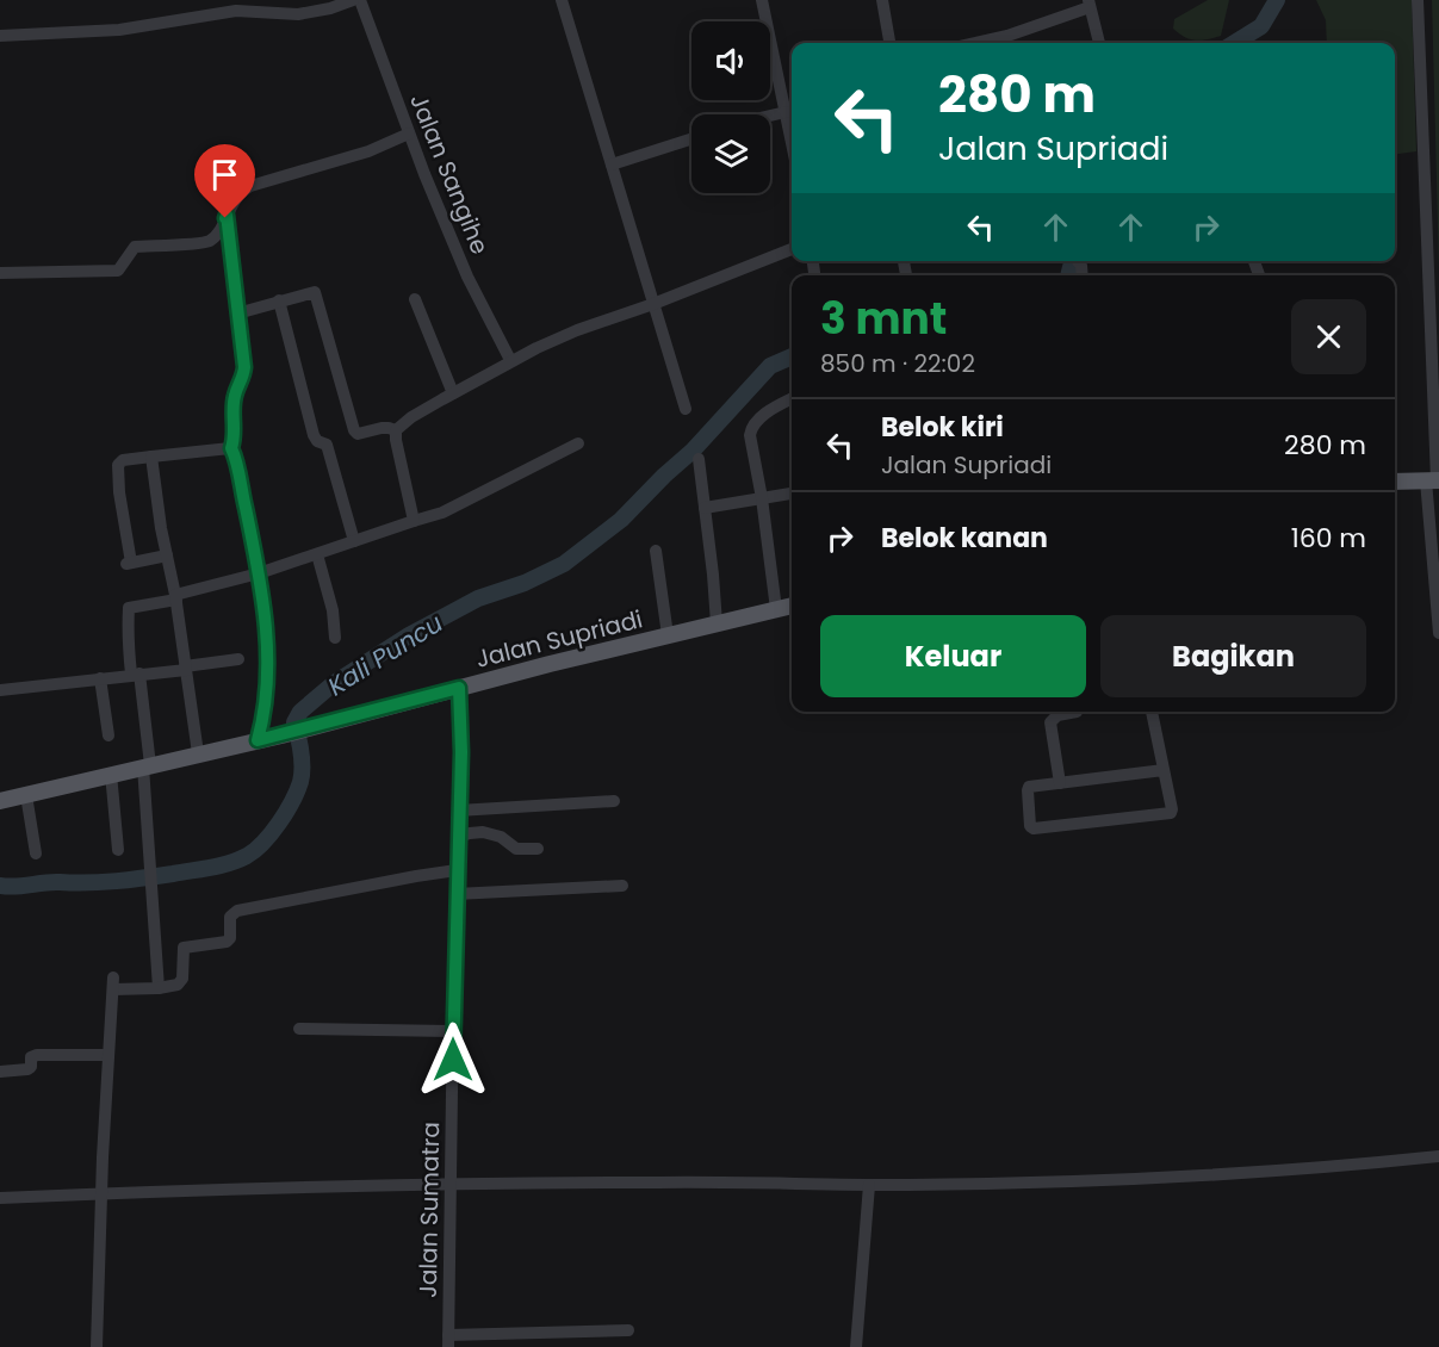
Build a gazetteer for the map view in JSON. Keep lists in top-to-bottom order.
{
  "streets": {
    "main road": ["Jalan Supriadi"],
    "street": ["Jalan Sangihe", "Jalan Sumatra"]
  },
  "crossings": [
    ["Jalan Supriadi", "Jalan Sumatra"]
  ],
  "water": ["Kali Puncu"],
  "page": {
    "turn": ["280 m", "Jalan Supriadi"],
    "heading": ["3 mnt", "850 m · 22:02"],
    "list": [
      {
        "name": "Belok kiri",
        "note": "Jalan Supriadi",
        "value": "280 m"
      },
      {
        "name": "Belok kanan",
        "value": "160 m"
      }
    ],
    "buttons": ["Keluar", "Bagikan"]
  }
}
